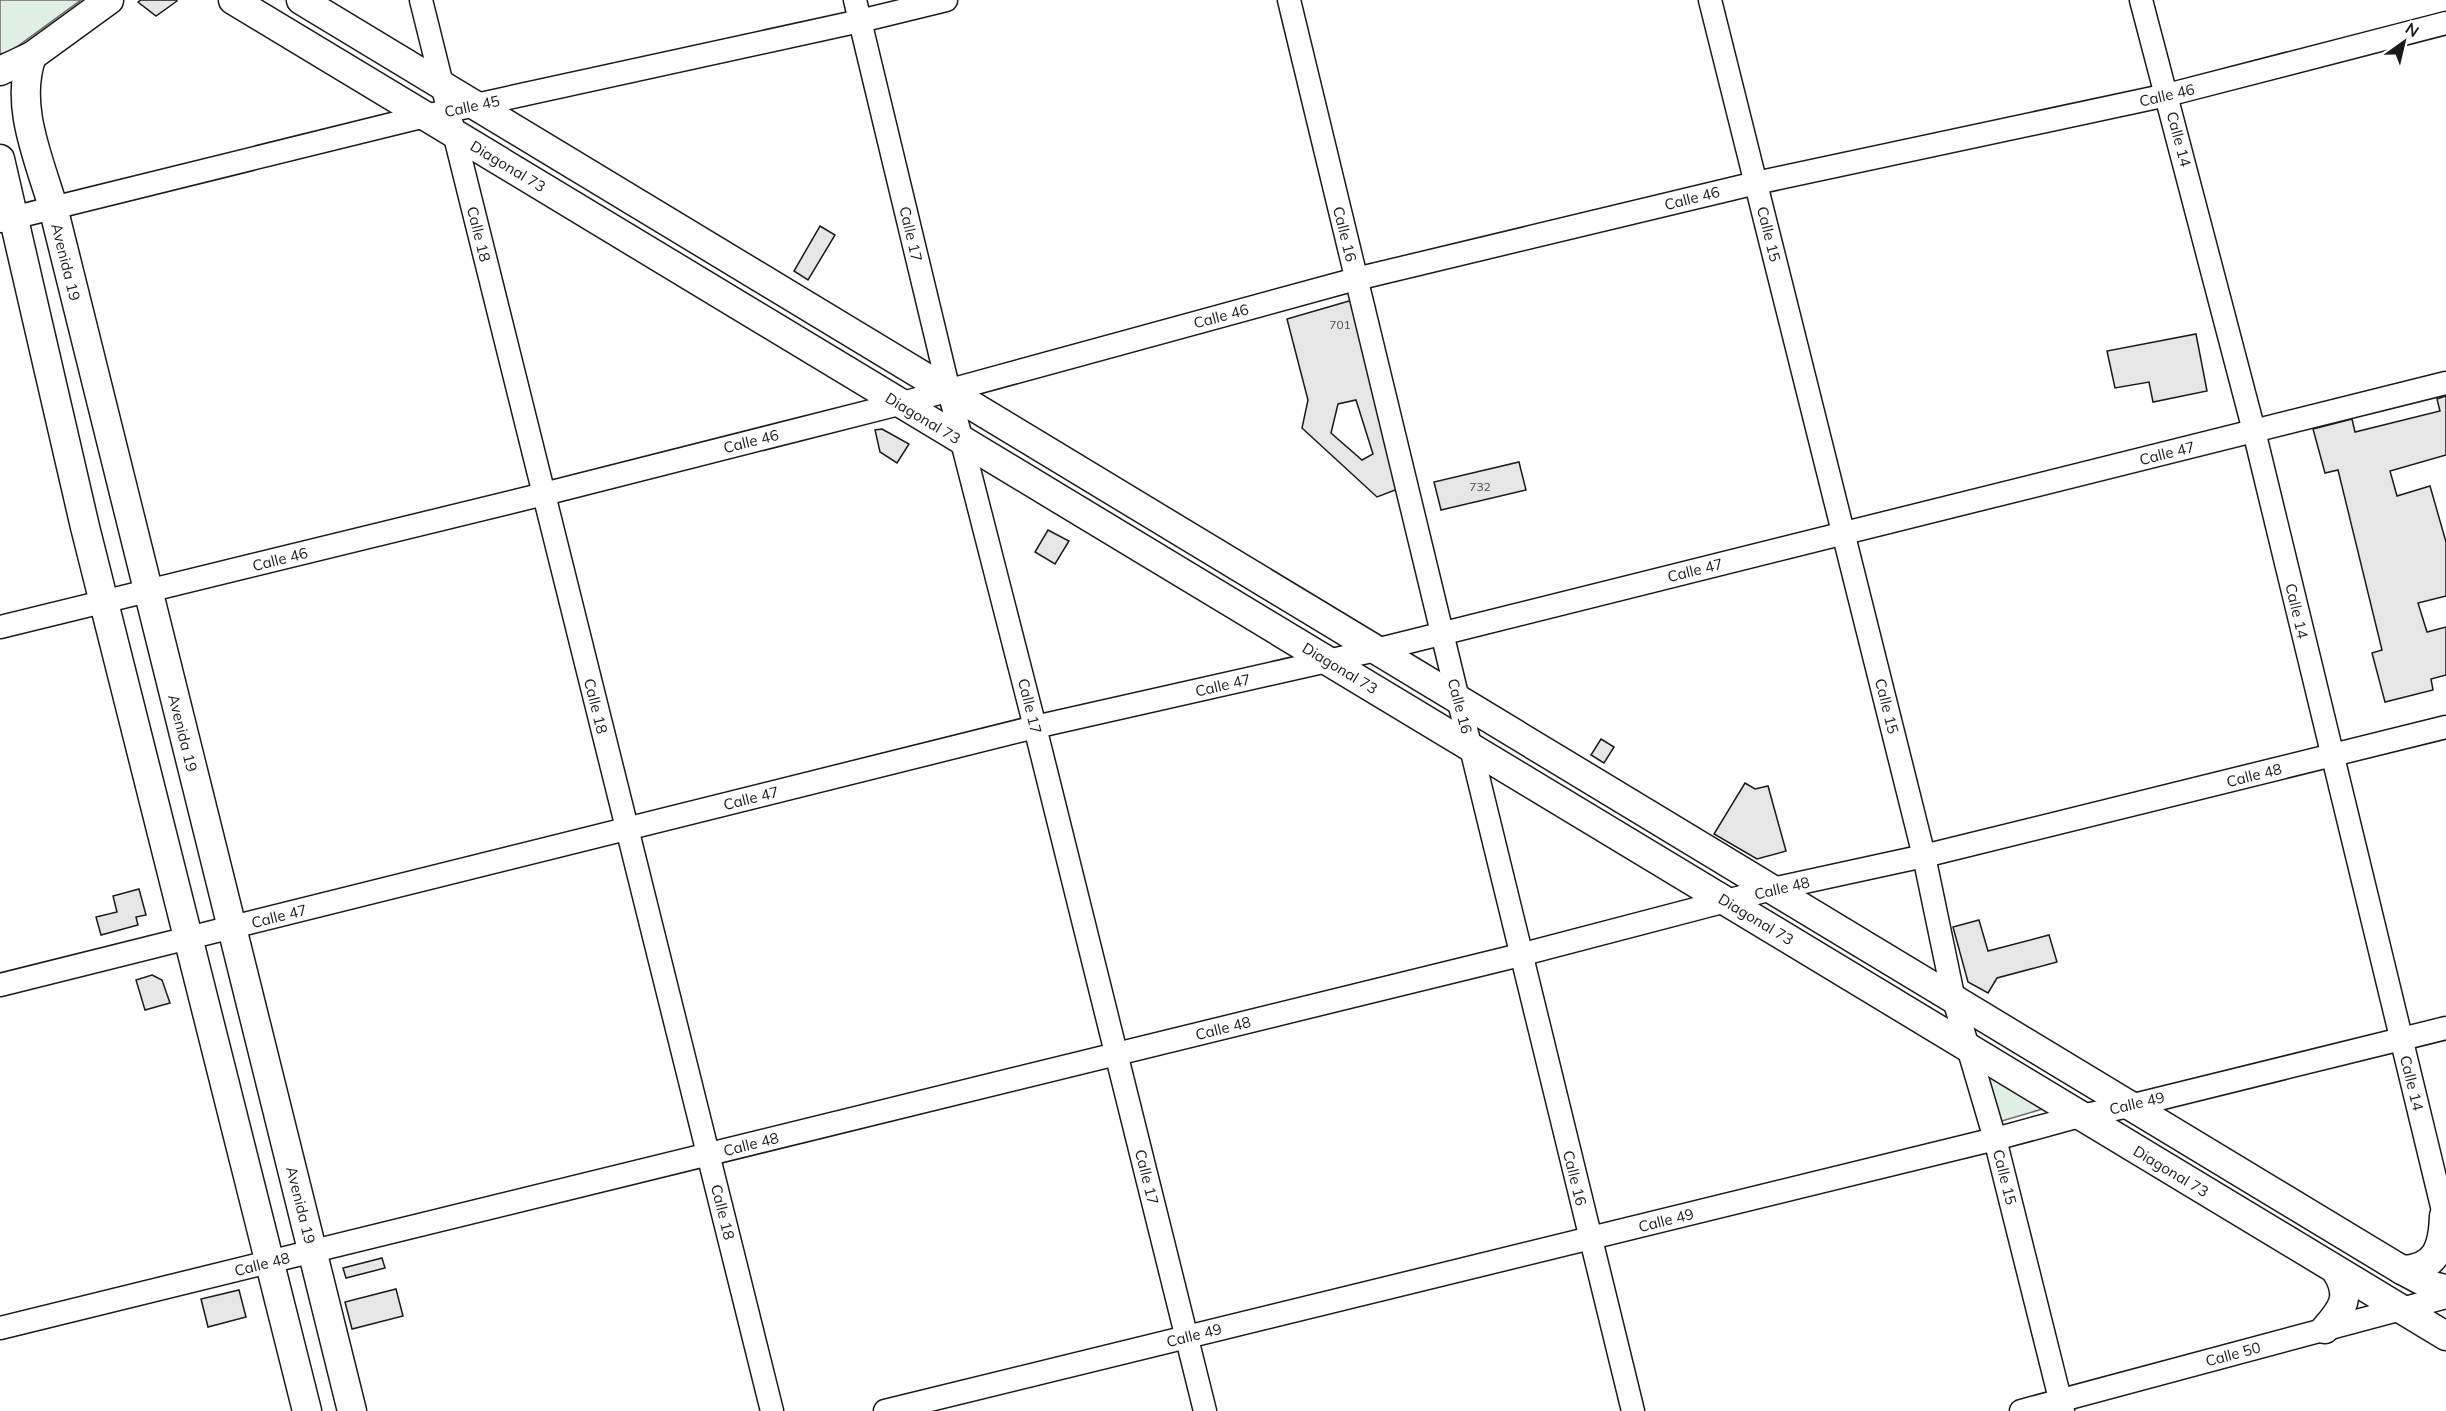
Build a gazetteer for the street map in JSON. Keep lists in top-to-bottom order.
{
  "streets": {
    "main road": ["Diagonal 73", "Avenida 19"],
    "street": [
      "Calle 46",
      "Calle 45",
      "Calle 14",
      "Calle 18",
      "Calle 17",
      "Calle 16",
      "Calle 15",
      "Calle 47",
      "Calle 48",
      "Calle 49",
      "Calle 50"
    ]
  },
  "crossings": [
    ["Calle 46", "Calle 14"],
    ["Calle 46", "Diagonal 73"],
    ["Calle 46", "Calle 18"],
    ["Calle 46", "Calle 17"],
    ["Calle 46", "Calle 16"],
    ["Calle 46", "Calle 15"],
    ["Calle 46", "Avenida 19"],
    ["Calle 45", "Diagonal 73"],
    ["Calle 45", "Calle 18"],
    ["Calle 45", "Calle 17"],
    ["Calle 45", "Avenida 19"],
    ["Calle 14", "Calle 47"],
    ["Calle 14", "Calle 48"],
    ["Calle 14", "Calle 49"],
    ["Diagonal 73", "Calle 18"],
    ["Diagonal 73", "Calle 17"],
    ["Diagonal 73", "Calle 16"],
    ["Diagonal 73", "Calle 15"],
    ["Diagonal 73", "Calle 47"],
    ["Diagonal 73", "Calle 48"],
    ["Diagonal 73", "Calle 49"],
    ["Diagonal 73", "Calle 50"],
    ["Calle 18", "Calle 47"],
    ["Calle 18", "Calle 48"],
    ["Calle 17", "Calle 47"],
    ["Calle 17", "Calle 48"],
    ["Calle 17", "Calle 49"],
    ["Calle 16", "Calle 47"],
    ["Calle 16", "Calle 48"],
    ["Calle 16", "Calle 49"],
    ["Calle 15", "Calle 47"],
    ["Calle 15", "Calle 48"],
    ["Calle 15", "Calle 49"],
    ["Calle 15", "Calle 50"],
    ["Avenida 19", "Calle 47"],
    ["Avenida 19", "Calle 48"]
  ],
  "house_numbers": ["701", "732"],
  "north": "top right"
}
